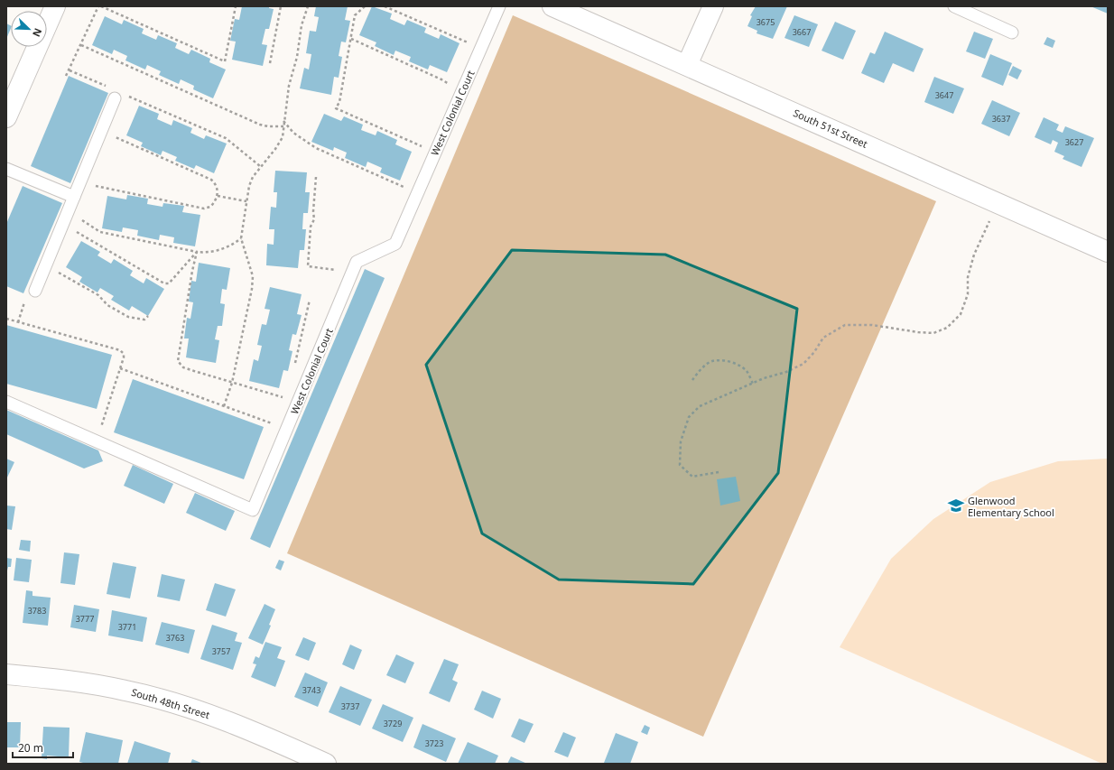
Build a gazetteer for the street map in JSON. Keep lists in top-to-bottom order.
{
  "streets": {
    "street": ["South 51st Street", "South 48th Street"],
    "lane": ["West Colonial Court"]
  },
  "places": {
    "school or university": ["Glenwood Elementary School"]
  },
  "house_numbers": [
    "3675",
    "3667",
    "3647",
    "3637",
    "3627",
    "3783",
    "3777",
    "3771",
    "3763",
    "3757",
    "3743",
    "3737",
    "3729",
    "3723"
  ],
  "scale_bar": "20 m",
  "north": "bottom right"
}
